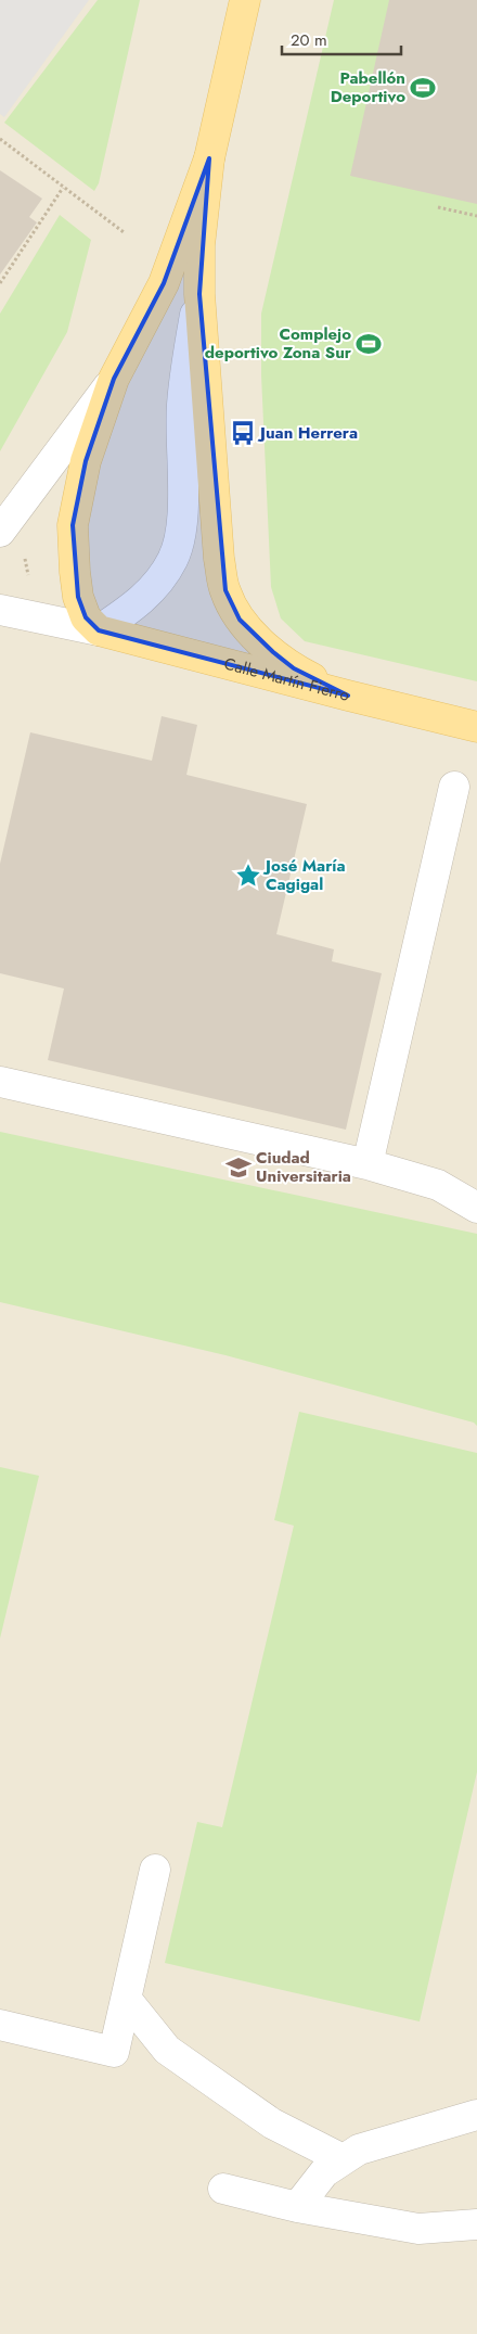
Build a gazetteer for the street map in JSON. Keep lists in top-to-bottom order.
{
  "streets": {
    "main road": ["Calle Martín Fierro"]
  },
  "places": {
    "sports": ["Pabellón Deportivo", "Complejo deportivo Zona Sur"],
    "bus stop": ["Juan Herrera"],
    "place": ["José María Cagigal"],
    "school or university": ["Ciudad Universitaria"]
  },
  "scale_bar": "20 m"
}
